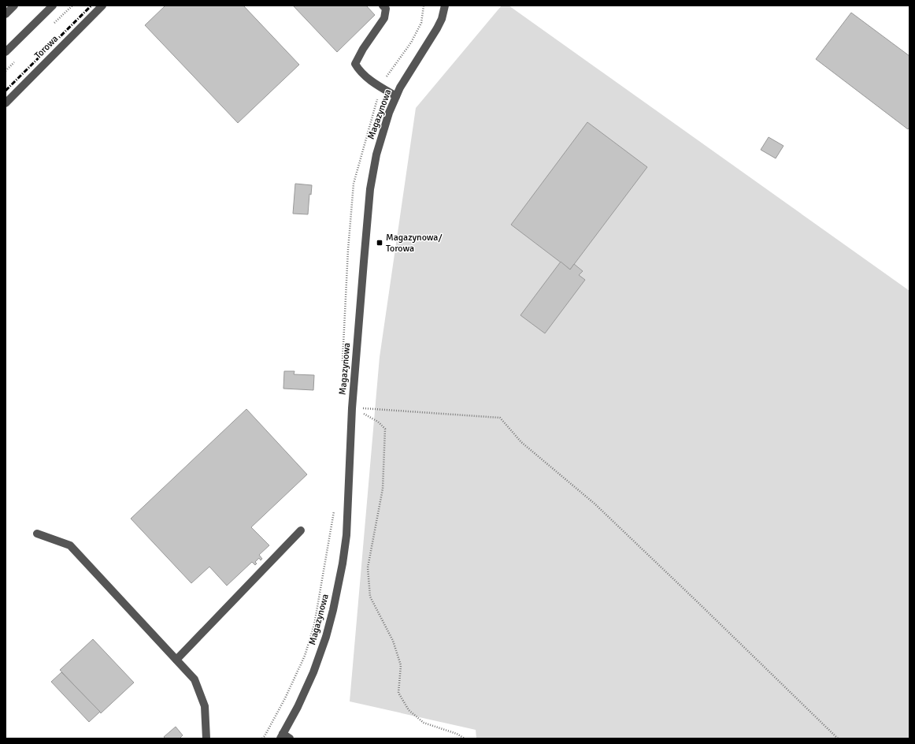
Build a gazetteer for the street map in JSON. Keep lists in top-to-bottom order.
{
  "streets": {
    "street": ["Torowa", "Magazynowa"]
  },
  "places": {
    "transit": ["Magazynowa/ Torowa"]
  }
}
